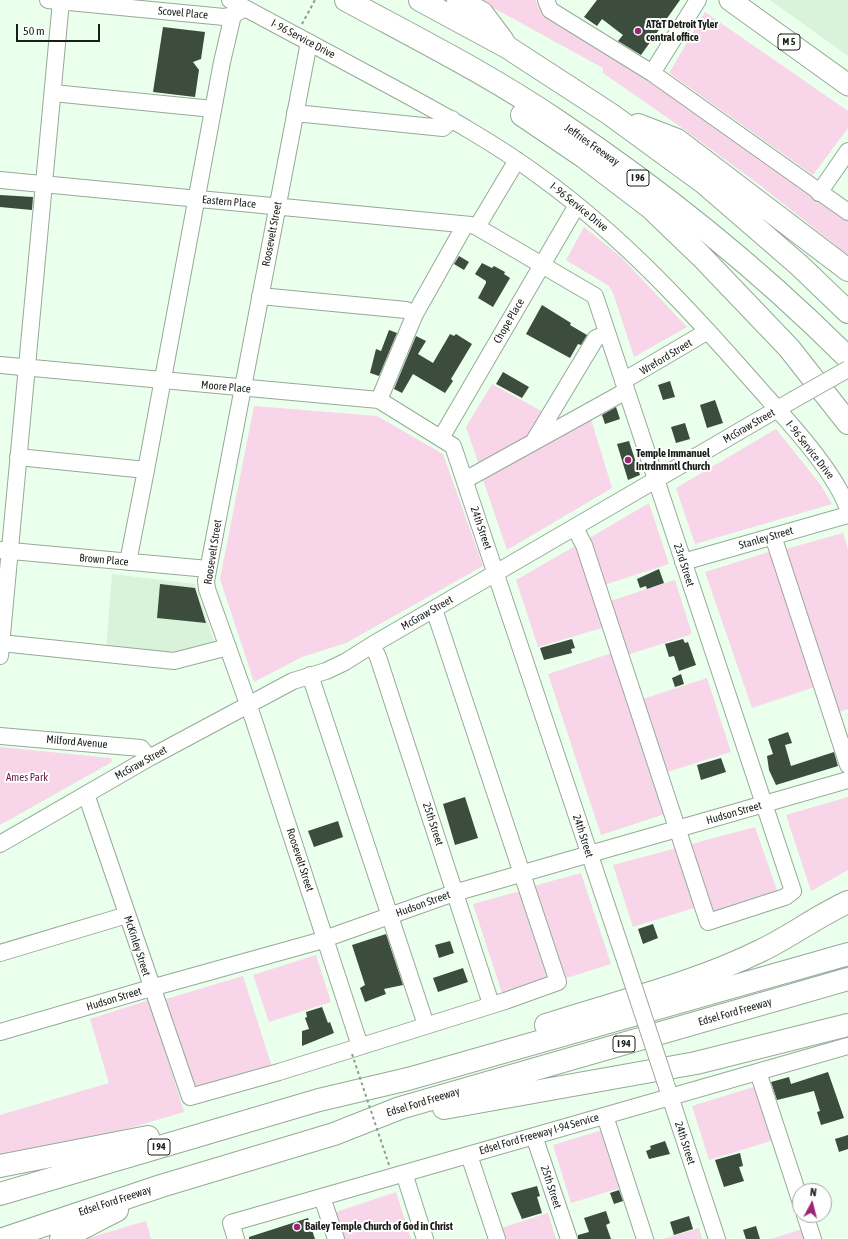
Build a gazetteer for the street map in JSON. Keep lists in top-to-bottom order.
{
  "streets": {
    "highway": [
      "Jeffries Freeway",
      "I 96",
      "Edsel Ford Freeway",
      "I 94"
    ],
    "main road": ["M 5"],
    "street": [
      "Scovel Place",
      "I- 96 Service Drive",
      "Eastern Place",
      "Roosevelt Street",
      "Chope Place",
      "Wreford Street",
      "Moore Place",
      "McGraw Street",
      "24th Street",
      "Stanley Street",
      "Brown Place",
      "23rd Street",
      "Milford Avenue",
      "Hudson Street",
      "25th Street",
      "McKinley Street",
      "Edsel Ford Freeway I-94 Service"
    ]
  },
  "crossings": [
    ["Scovel Place", "I- 96 Service Drive"],
    ["I- 96 Service Drive", "Roosevelt Street"],
    ["I- 96 Service Drive", "Chope Place"],
    ["I- 96 Service Drive", "Wreford Street"],
    ["I- 96 Service Drive", "McGraw Street"],
    ["Eastern Place", "Roosevelt Street"],
    ["Eastern Place", "Chope Place"],
    ["Eastern Place", "23rd Street"],
    ["Roosevelt Street", "Moore Place"],
    ["Roosevelt Street", "McGraw Street"],
    ["Roosevelt Street", "Brown Place"],
    ["Roosevelt Street", "Hudson Street"],
    ["Roosevelt Street", "McKinley Street"],
    ["Chope Place", "Moore Place"],
    ["Chope Place", "24th Street"],
    ["Chope Place", "23rd Street"],
    ["Wreford Street", "24th Street"],
    ["Wreford Street", "23rd Street"],
    ["Moore Place", "24th Street"],
    ["McGraw Street", "24th Street"],
    ["McGraw Street", "23rd Street"],
    ["McGraw Street", "Milford Avenue"],
    ["McGraw Street", "25th Street"],
    ["McGraw Street", "McKinley Street"],
    ["24th Street", "Hudson Street"],
    ["24th Street", "Edsel Ford Freeway I-94 Service"],
    ["Stanley Street", "23rd Street"],
    ["23rd Street", "Hudson Street"],
    ["Hudson Street", "25th Street"],
    ["Hudson Street", "McKinley Street"],
    ["25th Street", "Edsel Ford Freeway I-94 Service"]
  ],
  "parks": ["Ames Park"],
  "places": ["AT&T Detroit Tyler central office", "Temple Immanuel Intrdnmntl Church", "Bailey Temple Church of God in Christ"],
  "scale_bar": "50 m",
  "north": "top"
}
